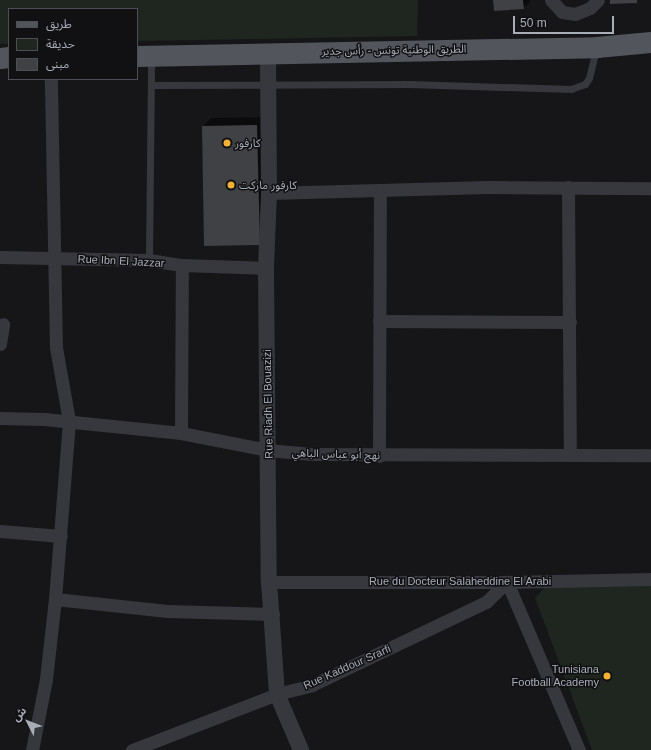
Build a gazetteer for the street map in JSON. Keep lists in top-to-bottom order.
{
  "streets": {
    "main road": ["الطريق الوطنية تونس - رأس جدير"],
    "street": [
      "Rue Ibn El Jazzar",
      "Rue Riadh El Bouazizi",
      "نهج أبو عباس الباهي",
      "Rue du Docteur Salaheddine El Arabi",
      "Rue Kaddour Srarfi"
    ]
  },
  "crossings": [
    ["الطريق الوطنية تونس - رأس جدير", "Rue Riadh El Bouazizi"],
    ["Rue Ibn El Jazzar", "Rue Riadh El Bouazizi"],
    ["Rue Riadh El Bouazizi", "نهج أبو عباس الباهي"],
    ["Rue Riadh El Bouazizi", "Rue du Docteur Salaheddine El Arabi"],
    ["Rue Riadh El Bouazizi", "Rue Kaddour Srarfi"],
    ["Rue du Docteur Salaheddine El Arabi", "Rue Kaddour Srarfi"]
  ],
  "places": ["كارفور", "كارفور ماركت", "Tunisiana Football Academy"],
  "legend": ["طريق", "حديقة", "مبنى"],
  "scale_bar": "50 m",
  "north": "top left"
}
